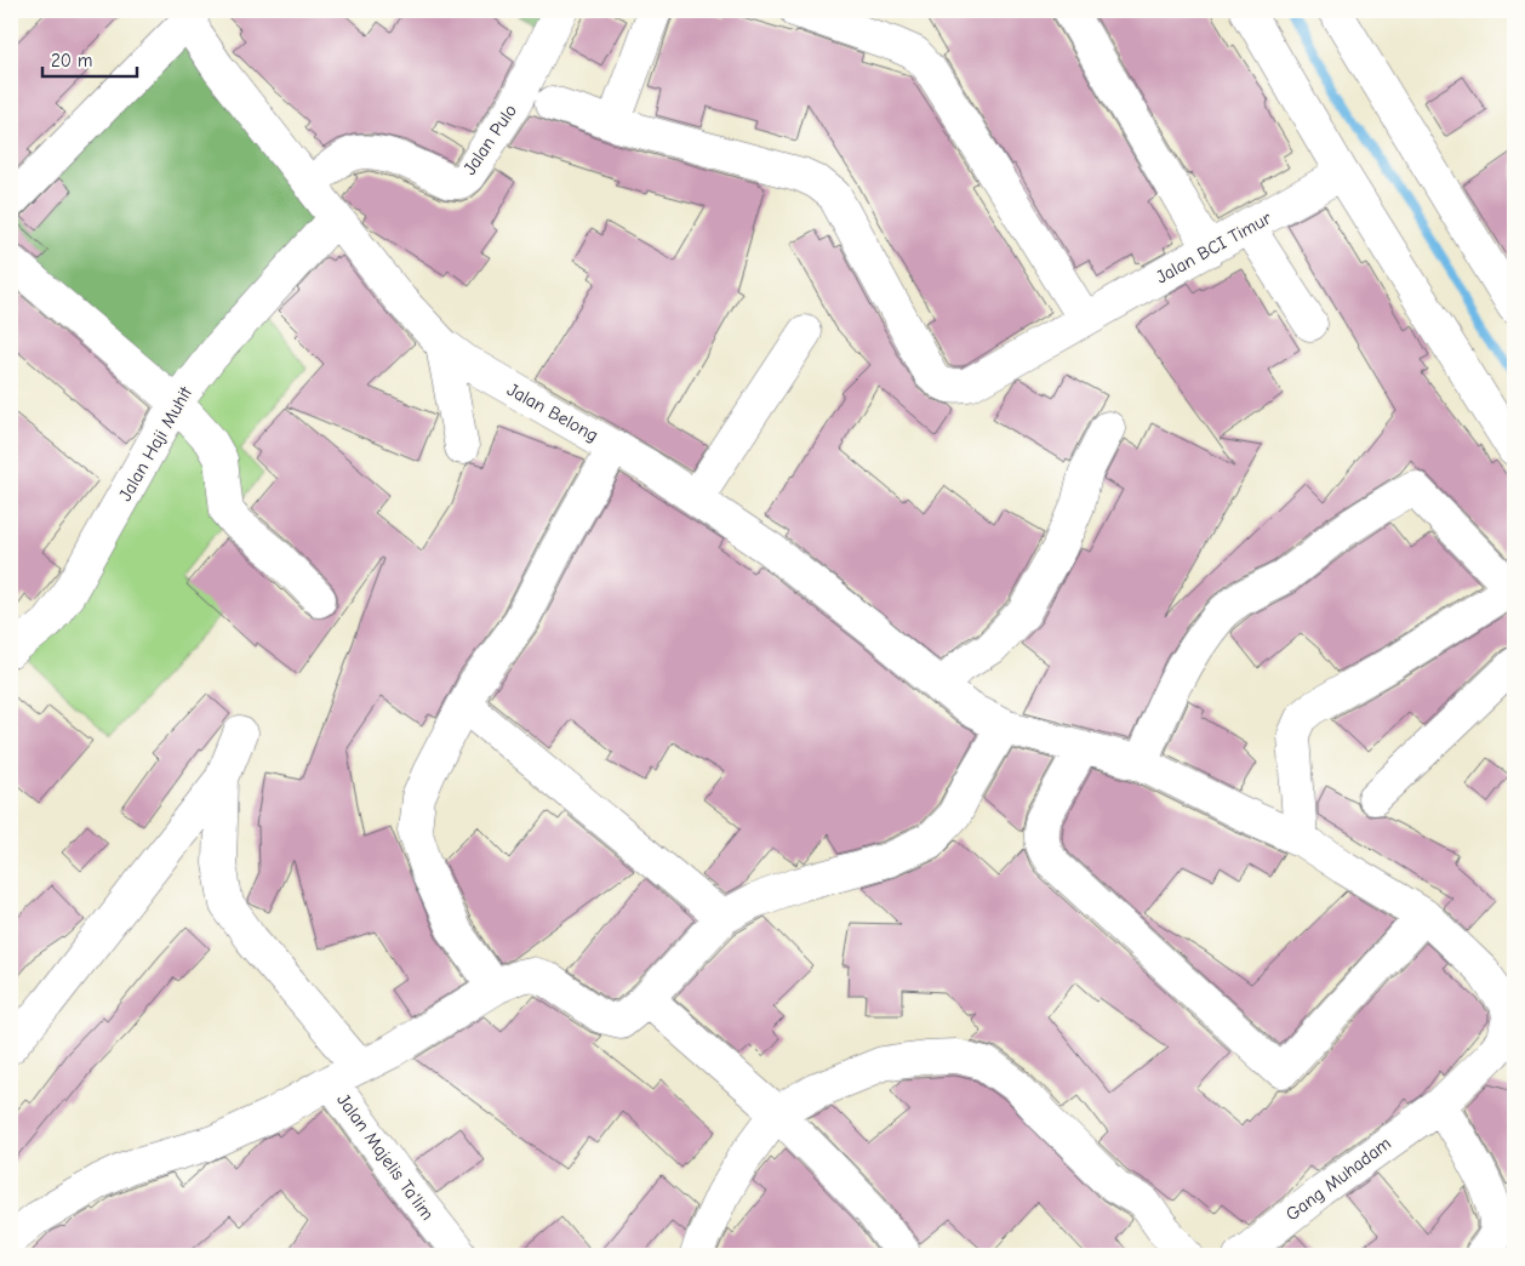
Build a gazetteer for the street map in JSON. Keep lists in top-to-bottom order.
{
  "streets": {
    "street": [
      "Jalan Pulo",
      "Jalan BCI Timur",
      "Jalan Belong",
      "Jalan Haji Muhit",
      "Jalan Majelis Ta'lim",
      "Gang Muhadam"
    ]
  },
  "crossings": [
    ["Jalan Pulo", "Jalan Belong"],
    ["Jalan Belong", "Jalan Haji Muhit"],
    ["Jalan Belong", "Gang Muhadam"]
  ],
  "scale_bar": "20 m"
}
